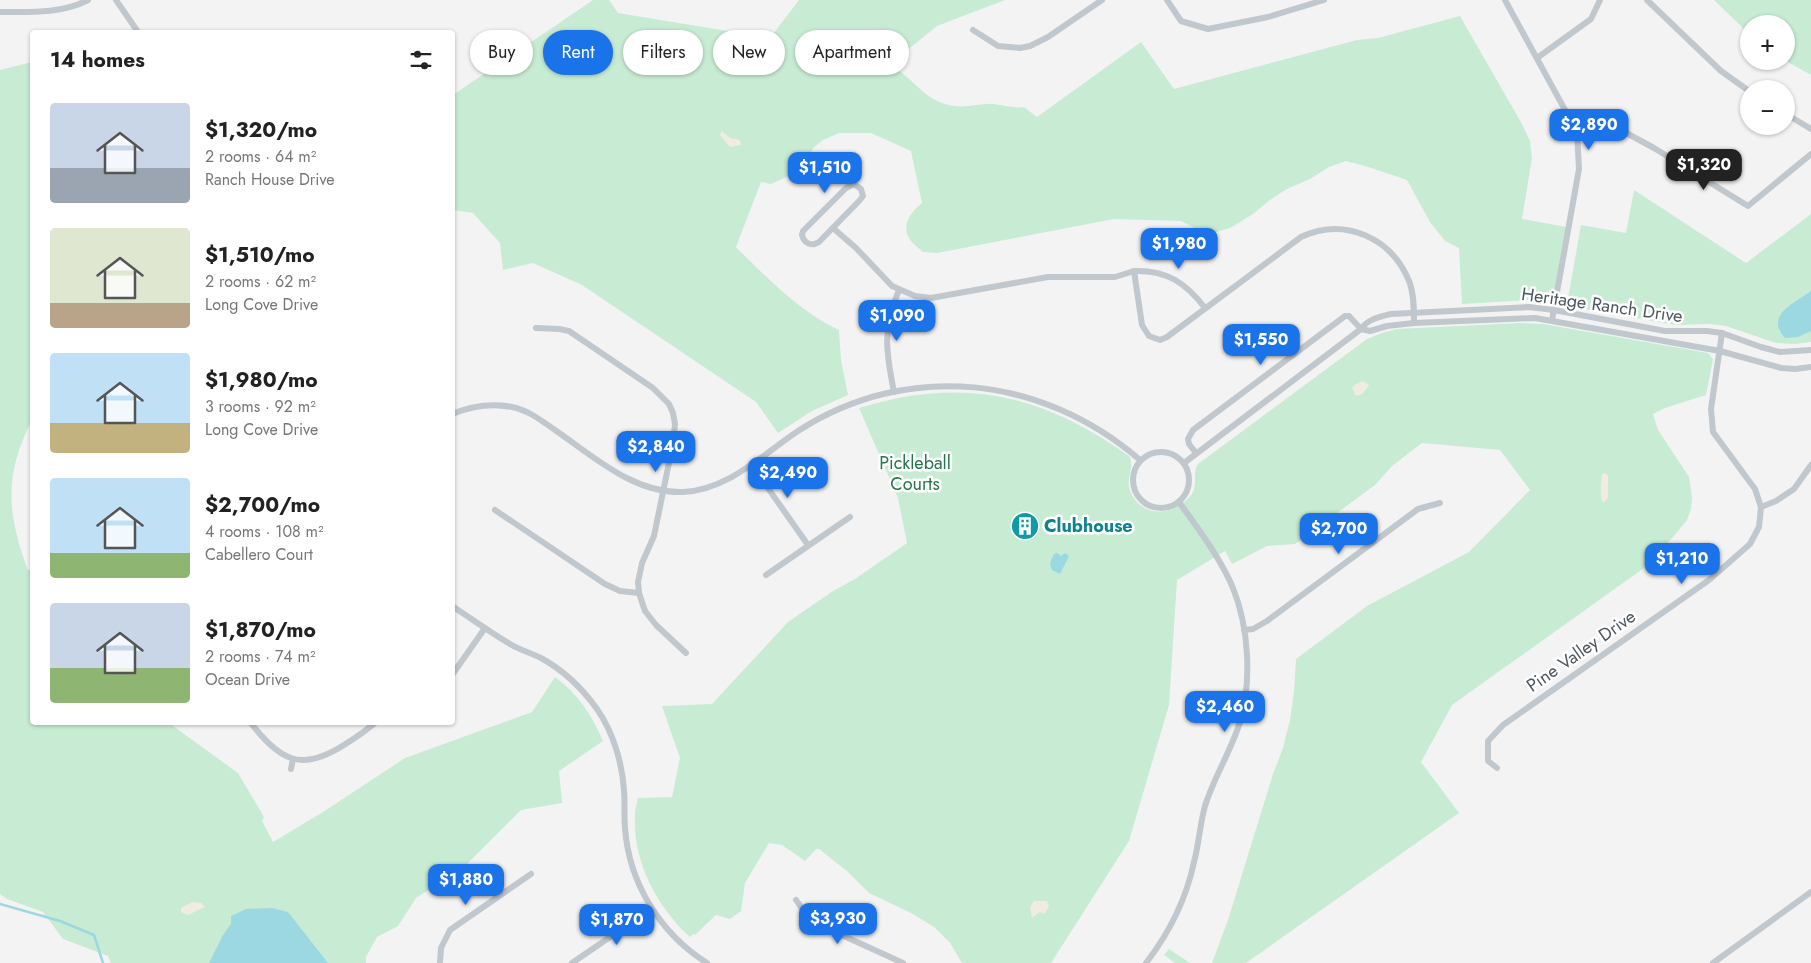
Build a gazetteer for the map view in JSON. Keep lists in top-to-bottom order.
{
  "streets": {
    "street": ["Heritage Ranch Drive", "Pine Valley Drive"]
  },
  "parks": ["Pickleball Courts"],
  "places": {
    "building": ["Clubhouse"]
  },
  "page": {
    "map_buttons": ["+", "−"],
    "chip": [
      "Buy",
      "Rent",
      "Filters",
      "New",
      "Apartment"
    ],
    "heading": "14 homes",
    "list": [
      {
        "name": "$1,320/mo",
        "note": "2 rooms · 64 m² · Ranch House Drive"
      },
      {
        "name": "$1,510/mo",
        "note": "2 rooms · 62 m² · Long Cove Drive"
      },
      {
        "name": "$1,980/mo",
        "note": "3 rooms · 92 m² · Long Cove Drive"
      },
      {
        "name": "$2,700/mo",
        "note": "4 rooms · 108 m² · Cabellero Court"
      },
      {
        "name": "$1,870/mo",
        "note": "2 rooms · 74 m² · Ocean Drive"
      }
    ],
    "price": [
      "$2,890",
      "$1,320",
      "$1,510",
      "$1,980",
      "$1,090",
      "$1,550",
      "$2,840",
      "$2,490",
      "$2,700",
      "$1,210",
      "$2,460",
      "$1,880",
      "$3,930",
      "$1,870"
    ]
  }
}
